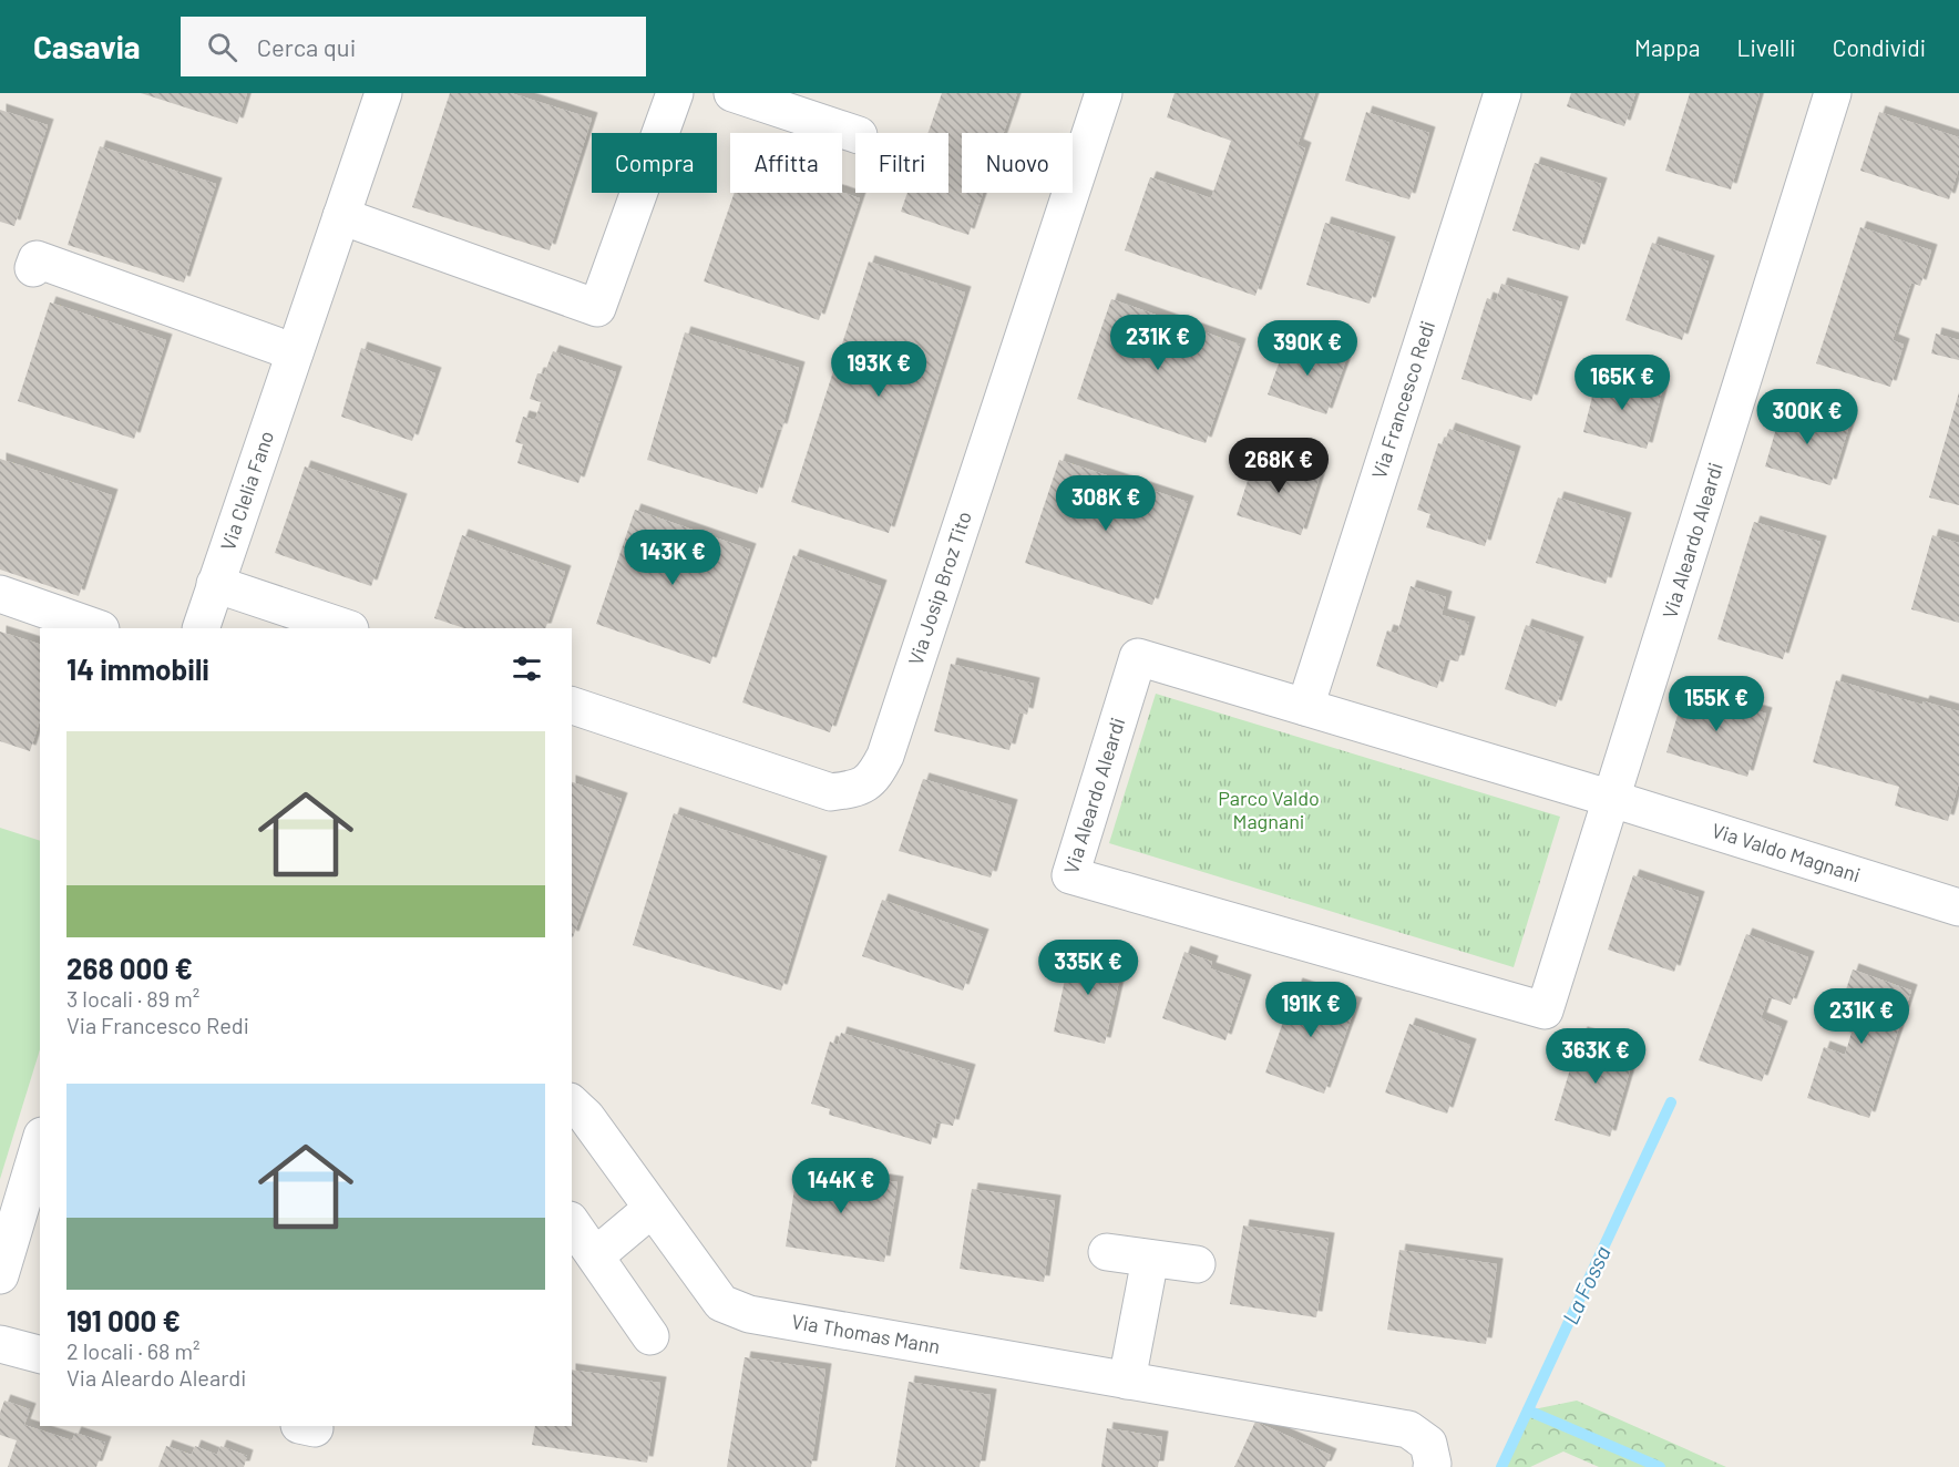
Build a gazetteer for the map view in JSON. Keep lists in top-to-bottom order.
{
  "streets": {
    "street": [
      "Via Francesco Redi",
      "Via Clelia Fano",
      "Via Aleardo Aleardi",
      "Via Josip Broz Tito",
      "Via Valdo Magnani",
      "Via Thomas Mann"
    ]
  },
  "crossings": [
    ["Via Francesco Redi", "Via Aleardo Aleardi"],
    ["Via Aleardo Aleardi", "Via Valdo Magnani"]
  ],
  "water": ["La Fossa"],
  "parks": ["Parco Valdo Magnani"],
  "page": {
    "header": "Casavia",
    "search": "Cerca qui",
    "nav": ["Mappa", "Livelli", "Condividi"],
    "chip": [
      "Compra",
      "Affitta",
      "Filtri",
      "Nuovo"
    ],
    "price": [
      "231K €",
      "390K €",
      "193K €",
      "165K €",
      "300K €",
      "268K €",
      "308K €",
      "143K €",
      "155K €",
      "335K €",
      "191K €",
      "231K €",
      "363K €",
      "144K €"
    ],
    "heading": "14 immobili",
    "list": [
      {
        "name": "268 000 €",
        "note": "3 locali · 89 m² · Via Francesco Redi"
      },
      {
        "name": "191 000 €",
        "note": "2 locali · 68 m² · Via Aleardo Aleardi"
      }
    ]
  }
}
